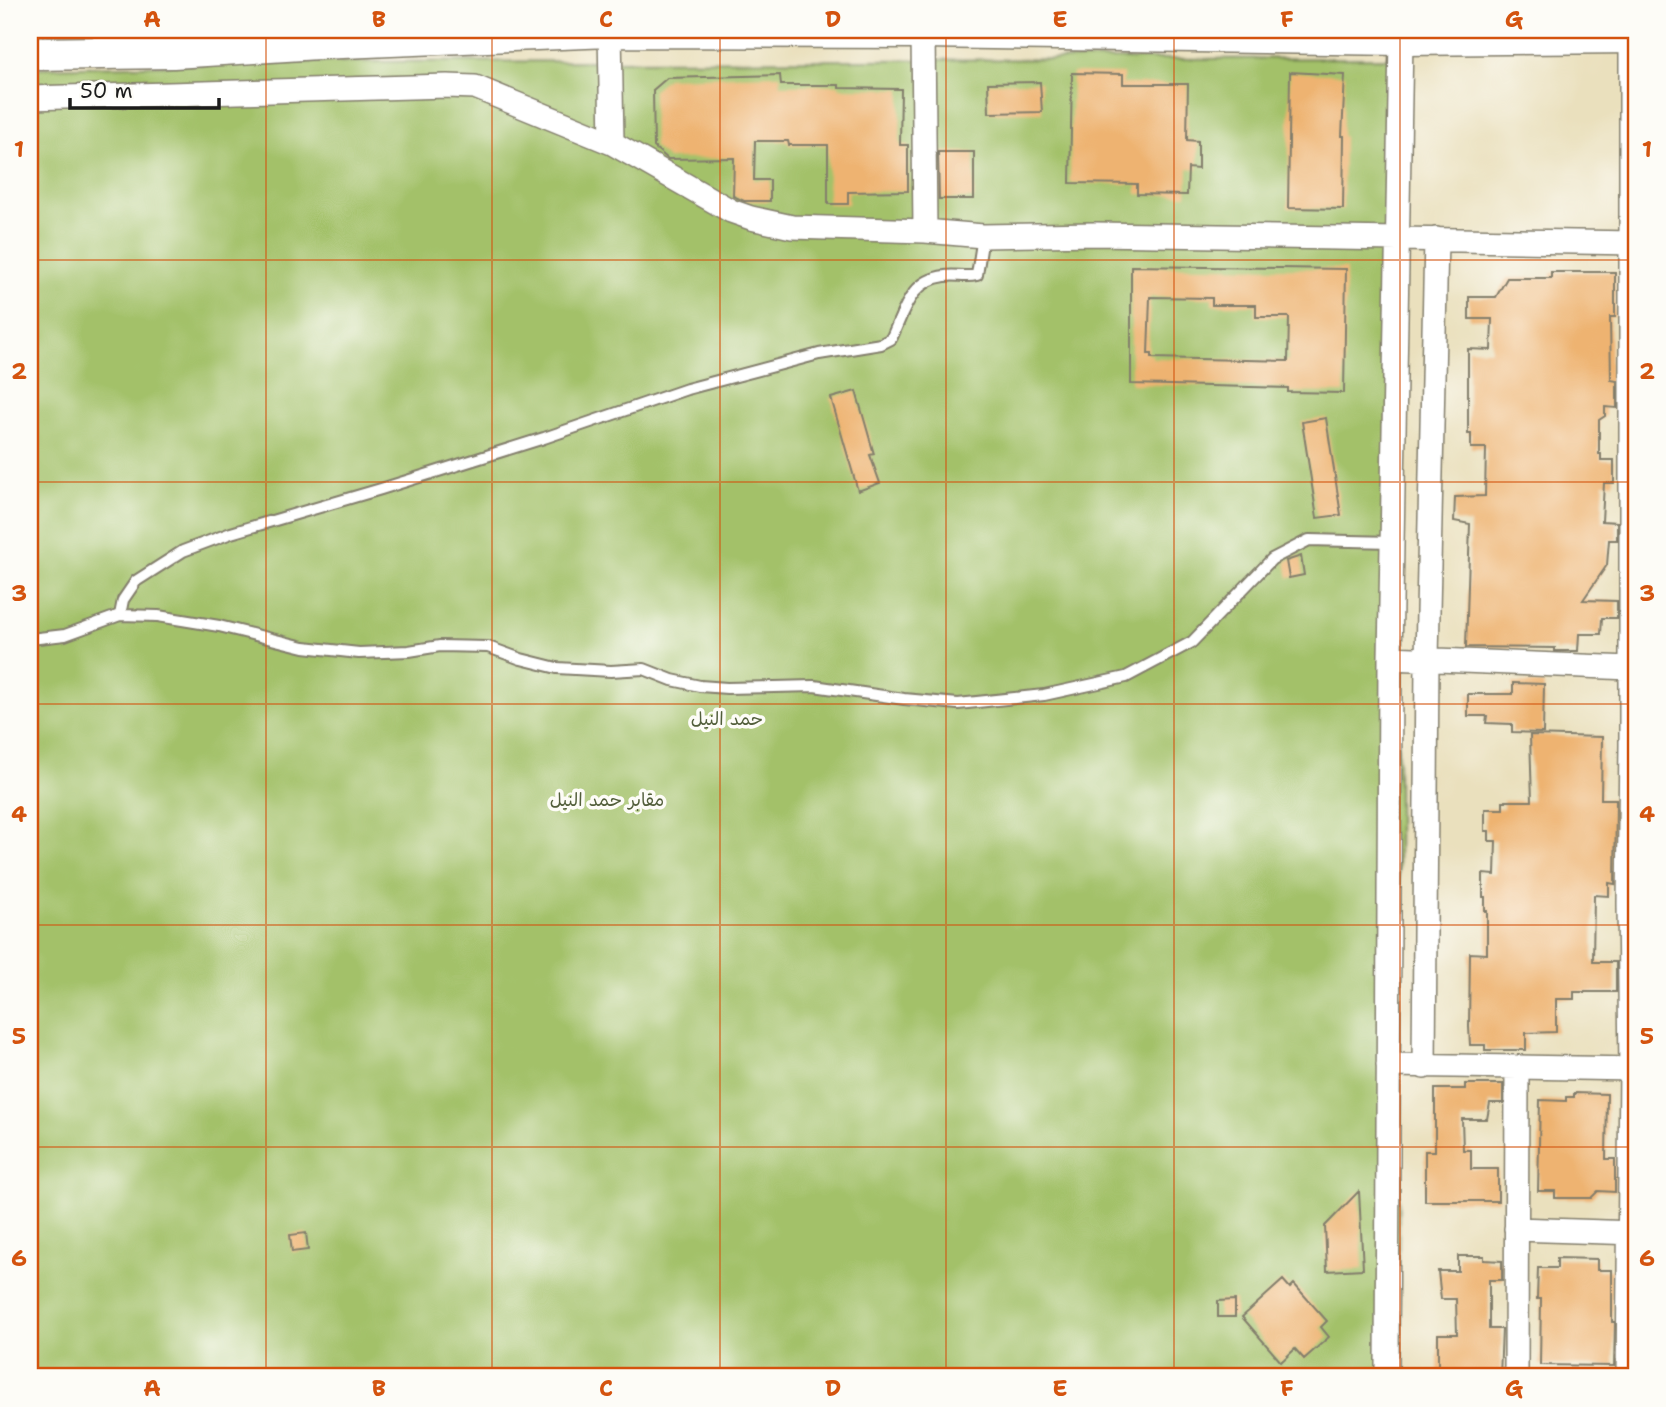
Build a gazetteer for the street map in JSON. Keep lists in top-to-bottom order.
{
  "parks": ["حمد النيل", "مقابر حمد النيل"],
  "scale_bar": "50 m",
  "grid": {
    "columns": [
      "A",
      "B",
      "C",
      "D",
      "E",
      "F",
      "G"
    ],
    "rows": [
      "1",
      "2",
      "3",
      "4",
      "5",
      "6"
    ]
  }
}
